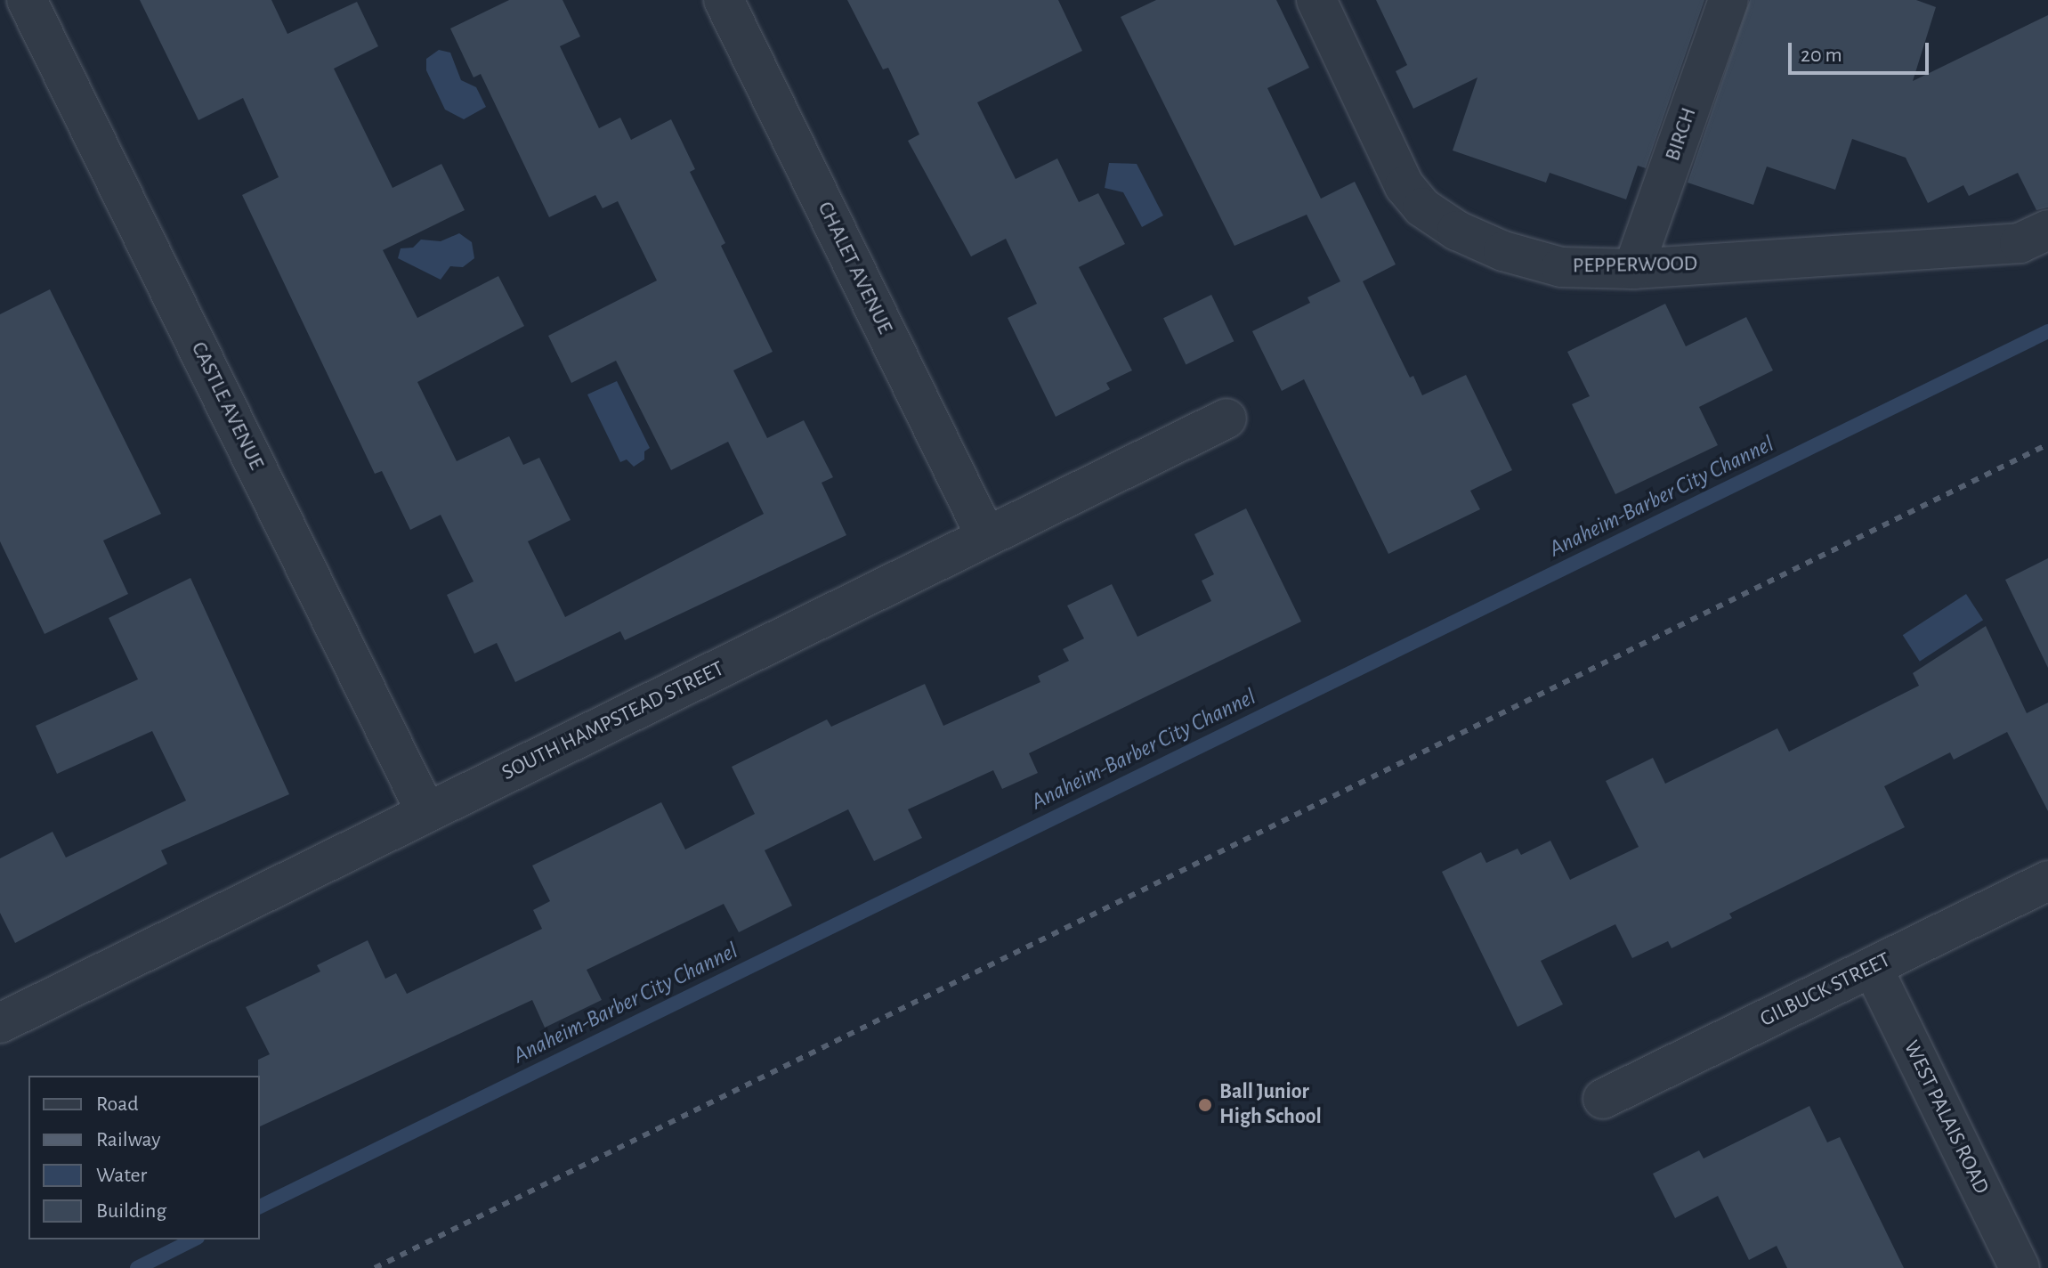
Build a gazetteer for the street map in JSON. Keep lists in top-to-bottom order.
{
  "streets": {
    "street": [
      "BIRCH",
      "PEPPERWOOD",
      "CHALET AVENUE",
      "CASTLE AVENUE",
      "SOUTH HAMPSTEAD STREET",
      "GILBUCK STREET",
      "WEST PALAIS ROAD"
    ]
  },
  "crossings": [
    ["BIRCH", "PEPPERWOOD"],
    ["CHALET AVENUE", "SOUTH HAMPSTEAD STREET"],
    ["CASTLE AVENUE", "SOUTH HAMPSTEAD STREET"],
    ["GILBUCK STREET", "WEST PALAIS ROAD"]
  ],
  "water": ["Anaheim-Barber City Channel"],
  "places": ["Ball Junior High School"],
  "legend": [
    "Road",
    "Railway",
    "Water",
    "Building"
  ],
  "scale_bar": "20 m"
}
